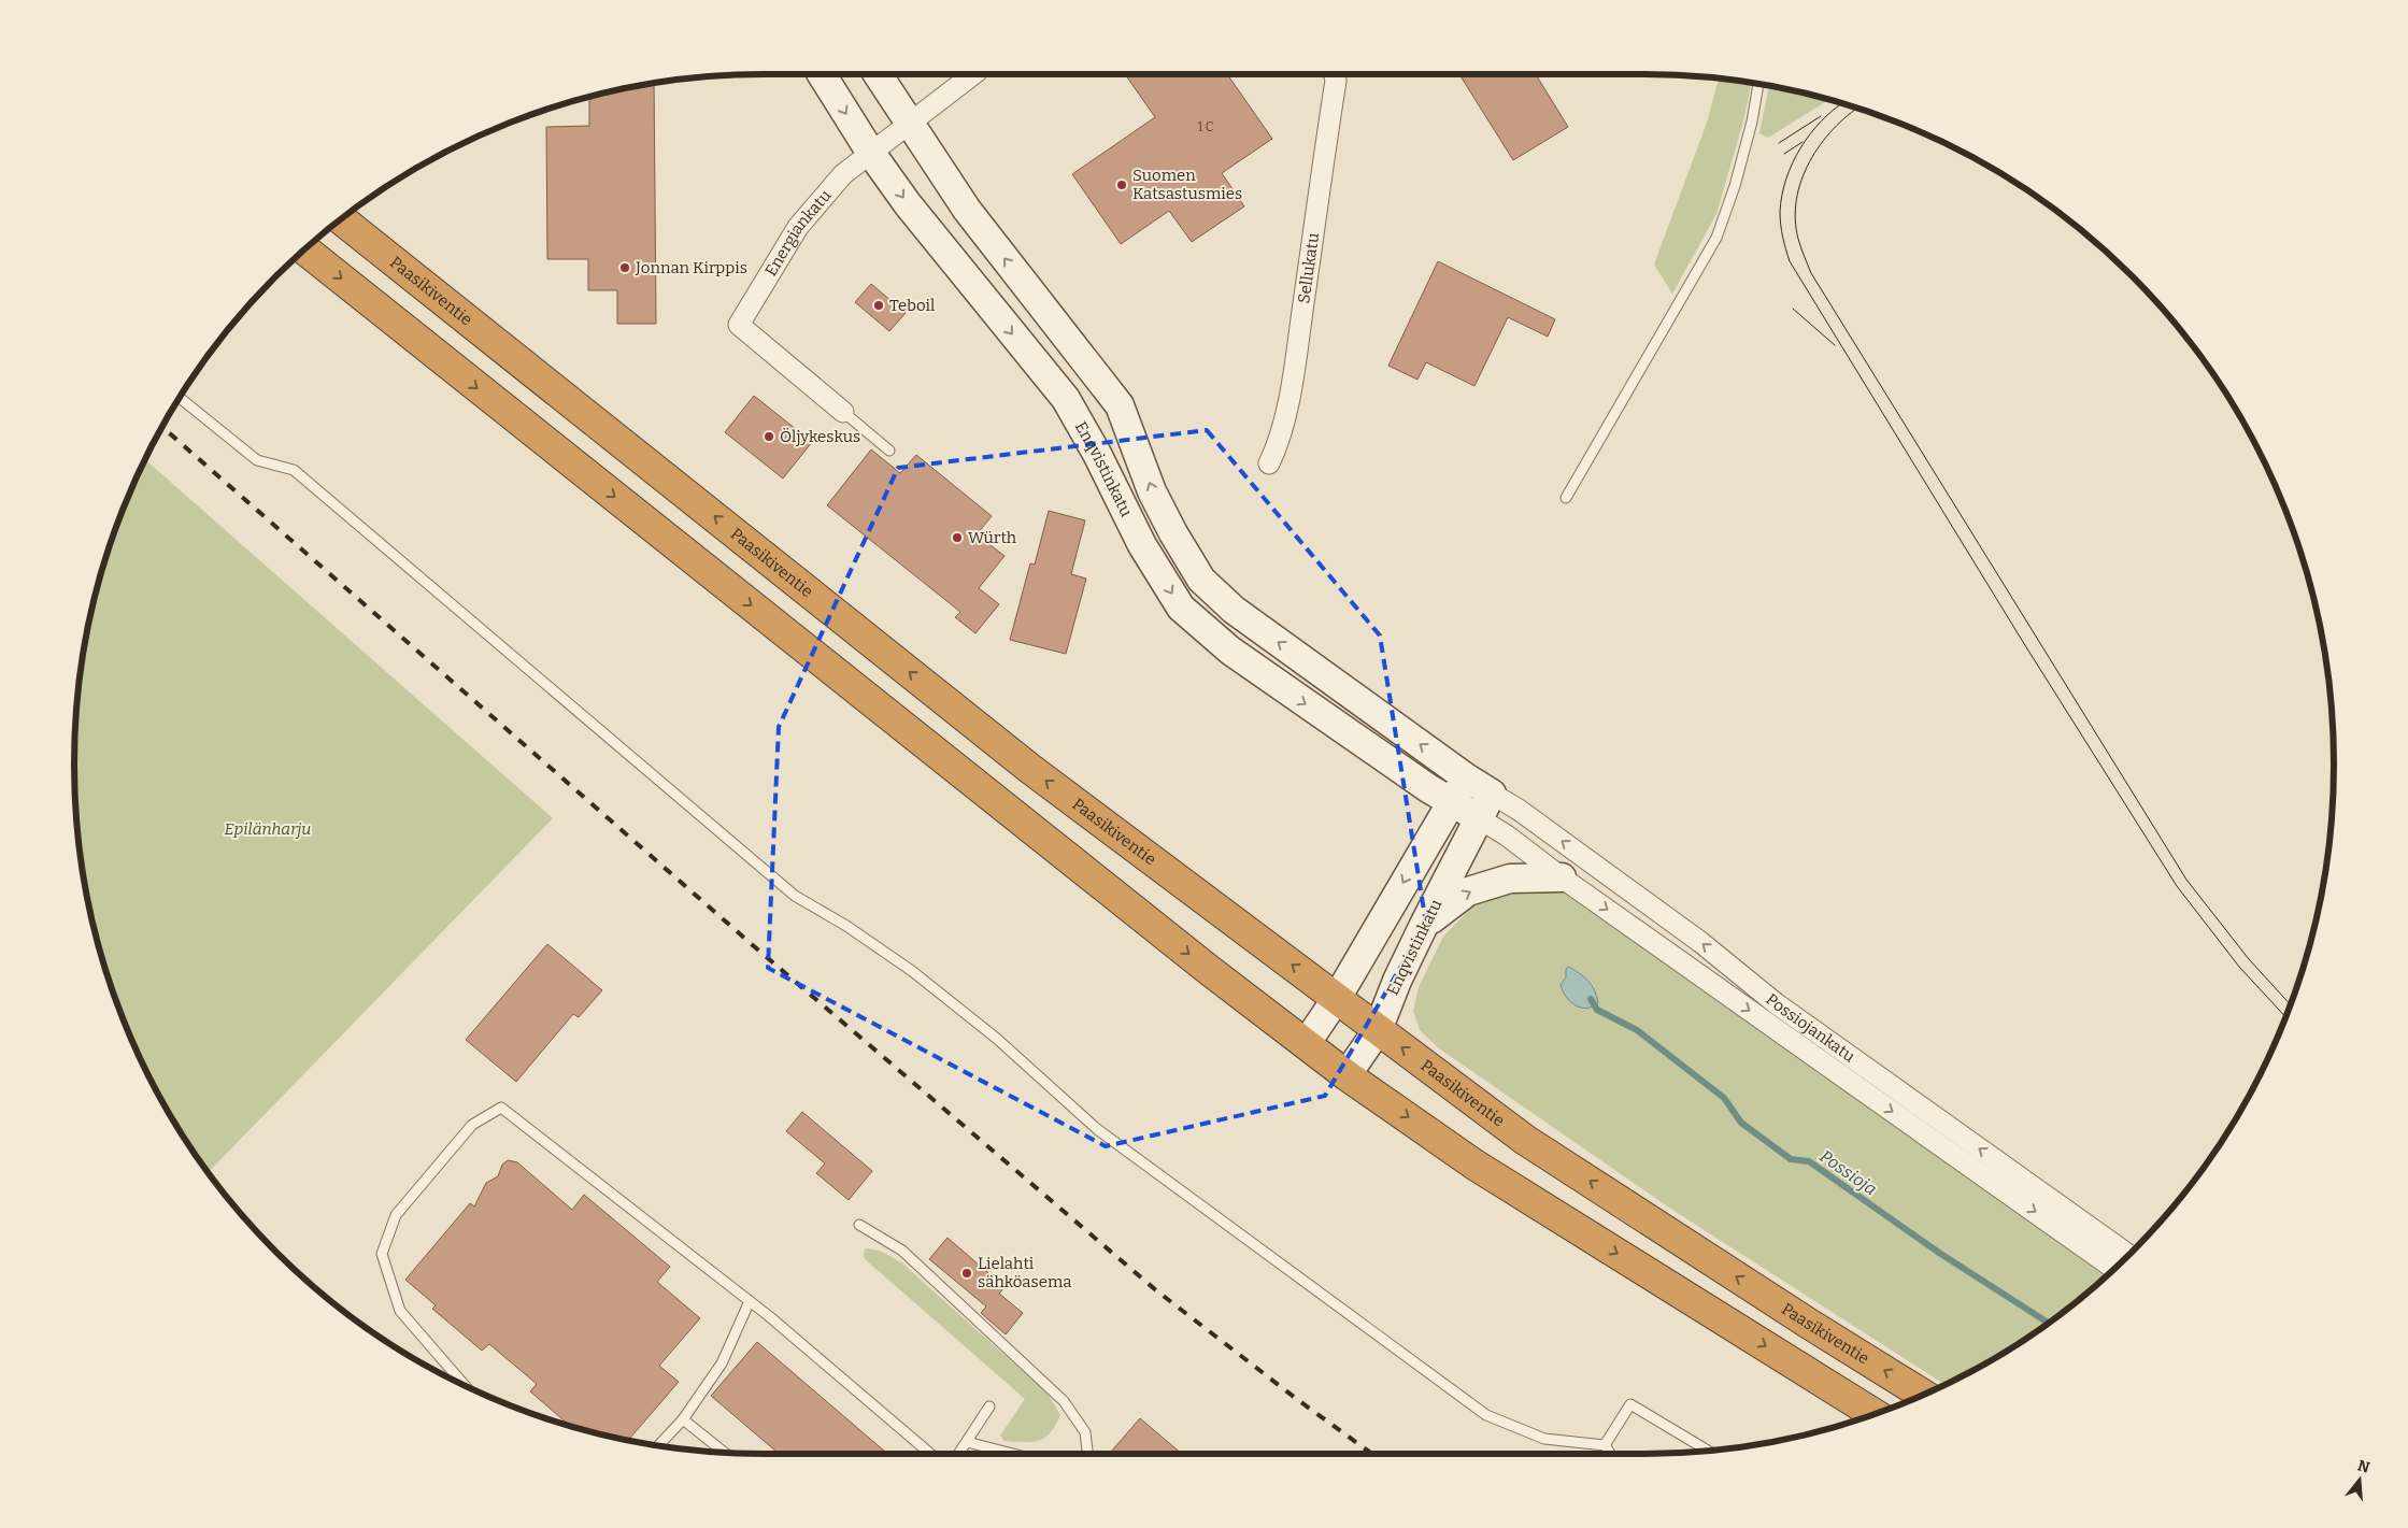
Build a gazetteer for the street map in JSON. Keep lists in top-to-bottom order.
{
  "streets": {
    "highway": ["Paasikiventie"],
    "main road": ["Enqvistinkatu"],
    "street": ["Energiankatu", "Sellukatu", "Possiojankatu"]
  },
  "crossings": [
    ["Energiankatu", "Enqvistinkatu"],
    ["Paasikiventie", "Enqvistinkatu"],
    ["Enqvistinkatu", "Possiojankatu"]
  ],
  "water": ["Possioja"],
  "parks": ["Epilänharju"],
  "places": [
    "Suomen Katsastusmies",
    "Jonnan Kirppis",
    "Teboil",
    "Öljykeskus",
    "Würth",
    "Lielahti sähköasema"
  ],
  "house_numbers": ["1 C"],
  "north": "top"
}
